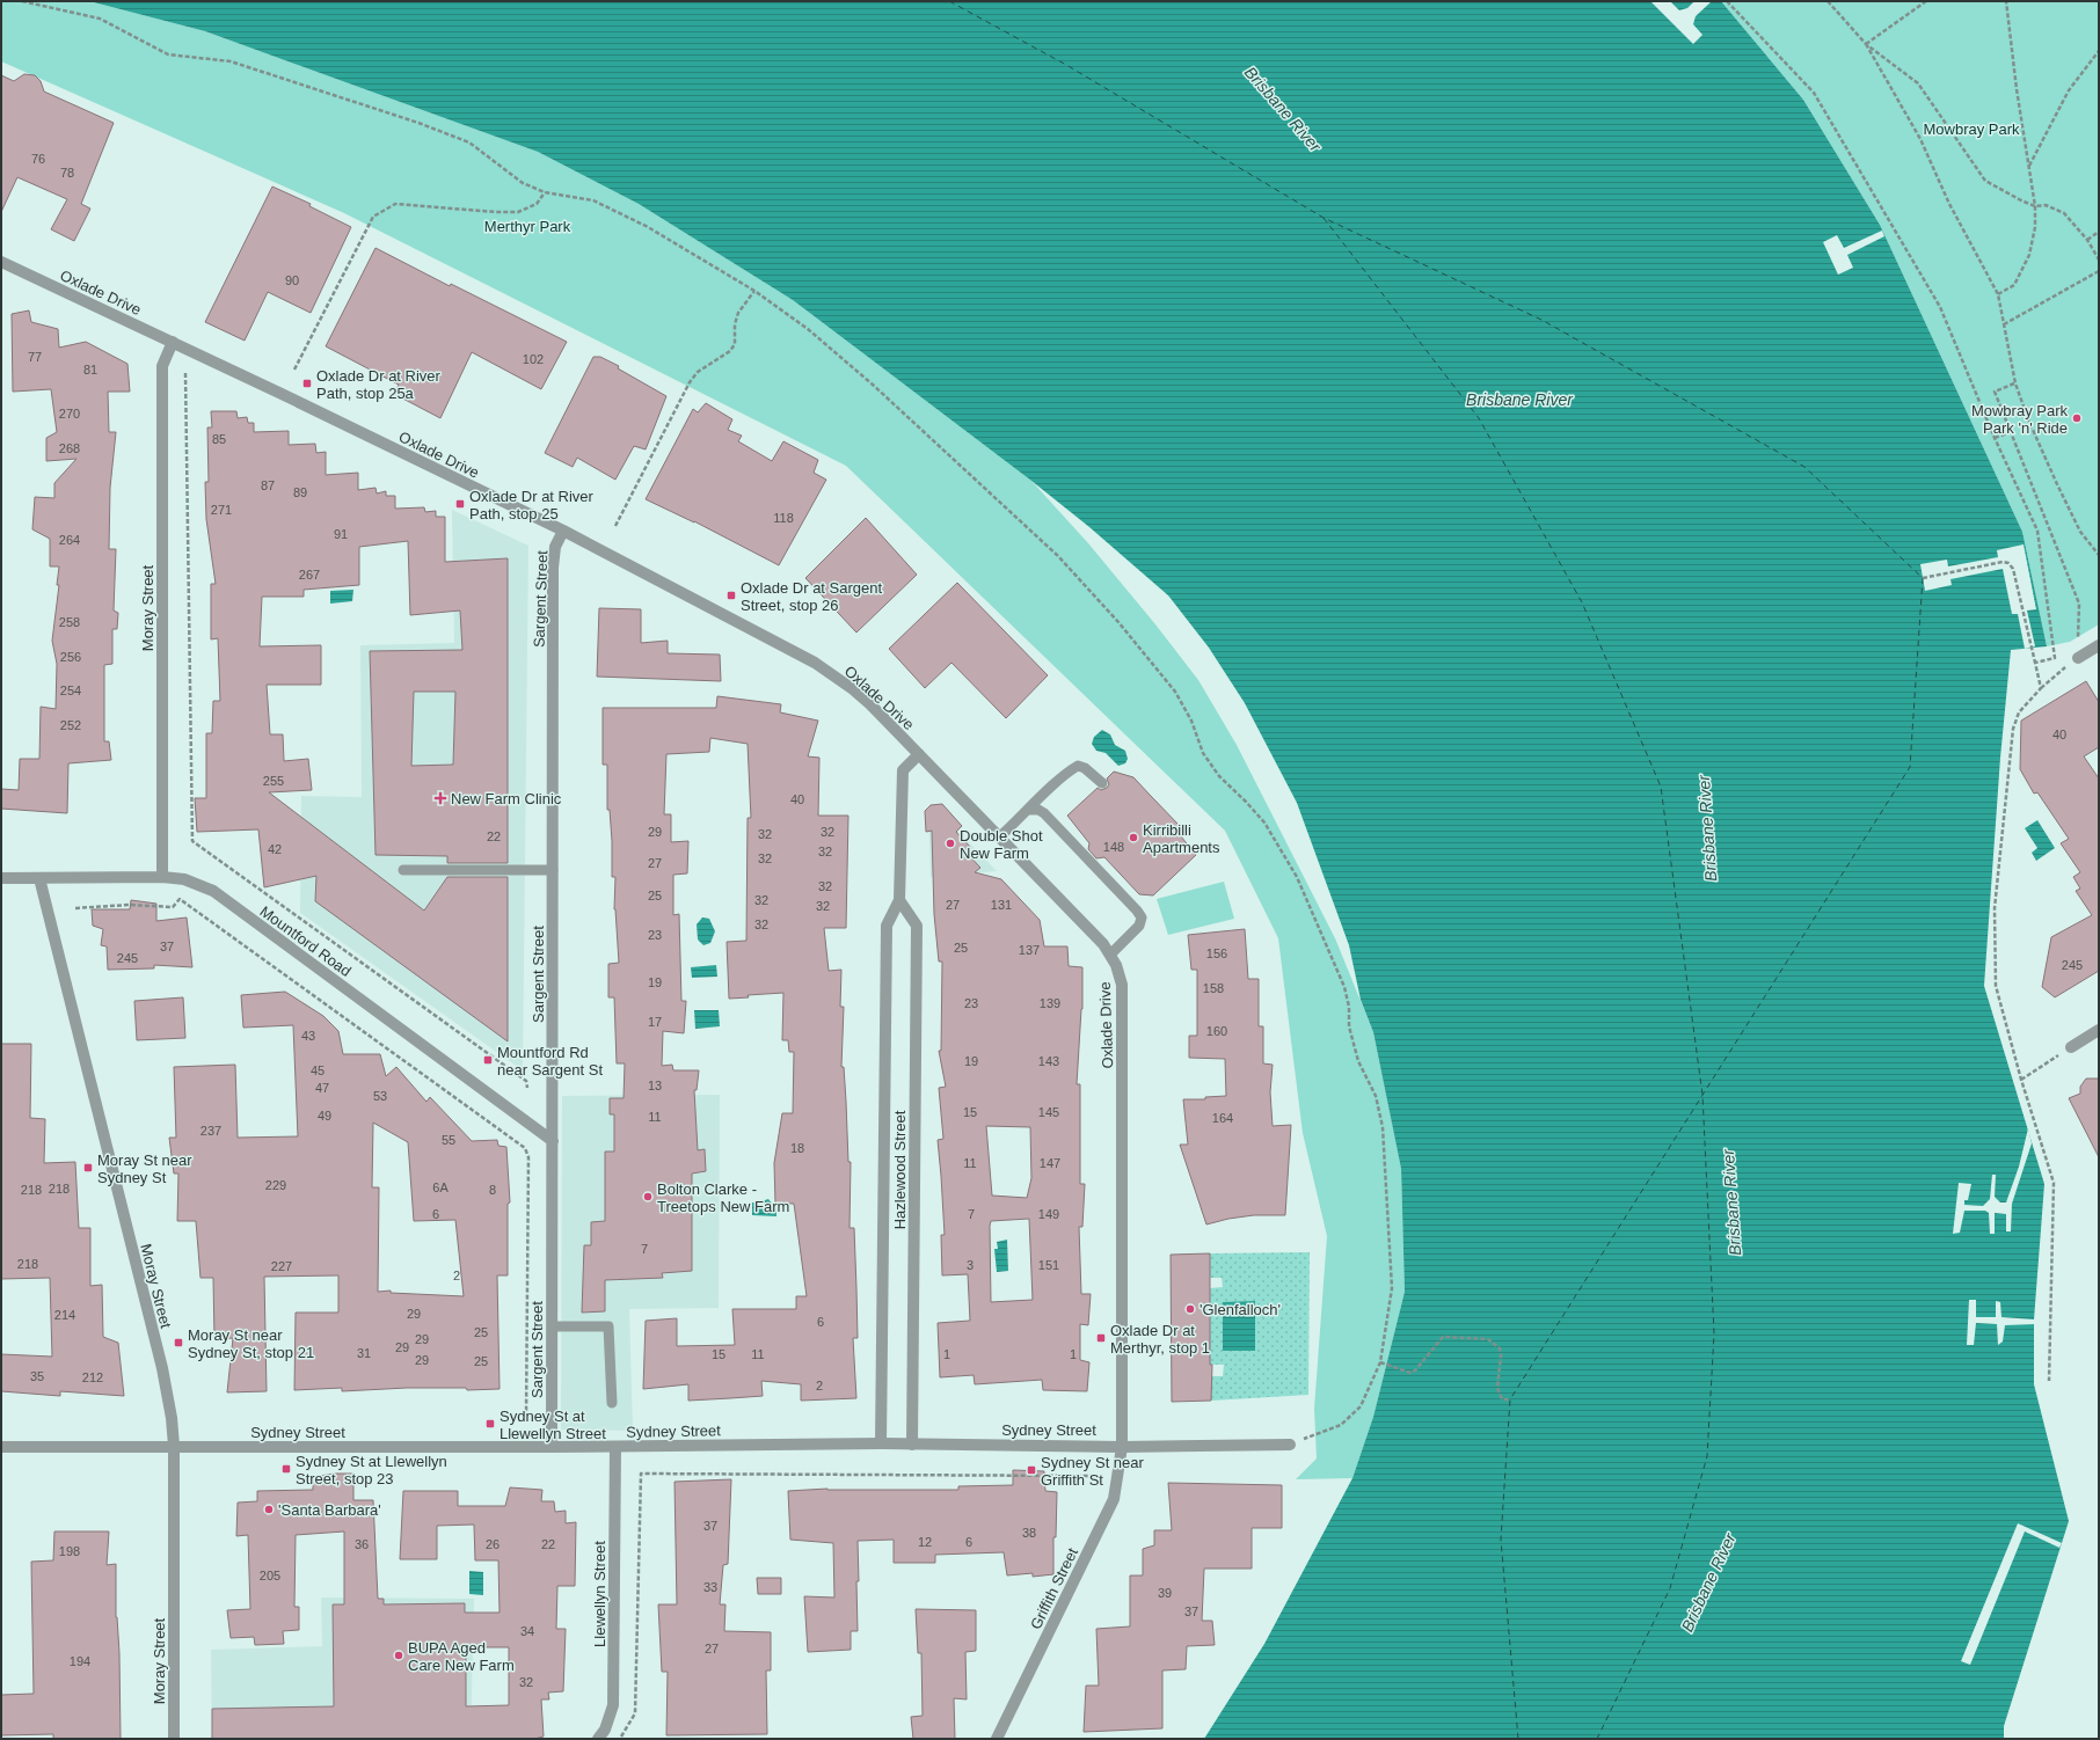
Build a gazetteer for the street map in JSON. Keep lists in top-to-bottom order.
{
  "streets": {
    "street": [
      "Oxlade Drive",
      "Sargent Street",
      "Moray Street",
      "Mountford Road",
      "Hazlewood Street",
      "Sydney Street",
      "Griffith Street",
      "Llewellyn Street"
    ]
  },
  "crossings": [
    ["Oxlade Drive", "Sargent Street"],
    ["Oxlade Drive", "Moray Street"],
    ["Oxlade Drive", "Hazlewood Street"],
    ["Oxlade Drive", "Sydney Street"],
    ["Oxlade Drive", "Griffith Street"],
    ["Sargent Street", "Mountford Road"],
    ["Sargent Street", "Sydney Street"],
    ["Moray Street", "Mountford Road"],
    ["Moray Street", "Sydney Street"],
    ["Hazlewood Street", "Sydney Street"],
    ["Sydney Street", "Griffith Street"],
    ["Sydney Street", "Llewellyn Street"]
  ],
  "water": ["Brisbane River"],
  "parks": ["Mowbray Park", "Merthyr Park"],
  "places": {
    "transit": [
      "Oxlade Dr at River Path, stop 25a",
      "Oxlade Dr at River Path, stop 25",
      "Oxlade Dr at Sargent Street, stop 26",
      "Mountford Rd near Sargent St",
      "Moray St near Sydney St",
      "Oxlade Dr at Merthyr, stop 1",
      "Moray St near Sydney St, stop 21",
      "Sydney St at Llewellyn Street",
      "Sydney St at Llewellyn Street, stop 23",
      "Sydney St near Griffith St"
    ],
    "other": [
      "Mowbray Park Park 'n' Ride",
      "Kirribilli Apartments",
      "Double Shot New Farm",
      "Bolton Clarke - Treetops New Farm",
      "'Glenfalloch'",
      "'Santa Barbara'",
      "BUPA Aged Care New Farm"
    ],
    "health": ["New Farm Clinic"]
  },
  "house_numbers": [
    "76",
    "78",
    "90",
    "77",
    "102",
    "81",
    "270",
    "85",
    "268",
    "87",
    "89",
    "271",
    "118",
    "91",
    "264",
    "267",
    "258",
    "256",
    "254",
    "252",
    "40",
    "255",
    "40",
    "29",
    "32",
    "32",
    "22",
    "148",
    "42",
    "32",
    "32",
    "27",
    "32",
    "25",
    "32",
    "27",
    "131",
    "32",
    "32",
    "23",
    "37",
    "25",
    "137",
    "156",
    "245",
    "245",
    "19",
    "158",
    "23",
    "139",
    "17",
    "160",
    "43",
    "19",
    "143",
    "45",
    "13",
    "47",
    "53",
    "15",
    "145",
    "49",
    "11",
    "164",
    "237",
    "55",
    "18",
    "11",
    "147",
    "229",
    "6A",
    "218",
    "218",
    "8",
    "6",
    "7",
    "149",
    "7",
    "218",
    "3",
    "151",
    "227",
    "2",
    "29",
    "214",
    "6",
    "25",
    "29",
    "29",
    "31",
    "15",
    "11",
    "1",
    "1",
    "29",
    "25",
    "35",
    "212",
    "2",
    "37",
    "38",
    "12",
    "6",
    "36",
    "26",
    "22",
    "198",
    "205",
    "33",
    "39",
    "37",
    "34",
    "27",
    "194",
    "32"
  ]
}
